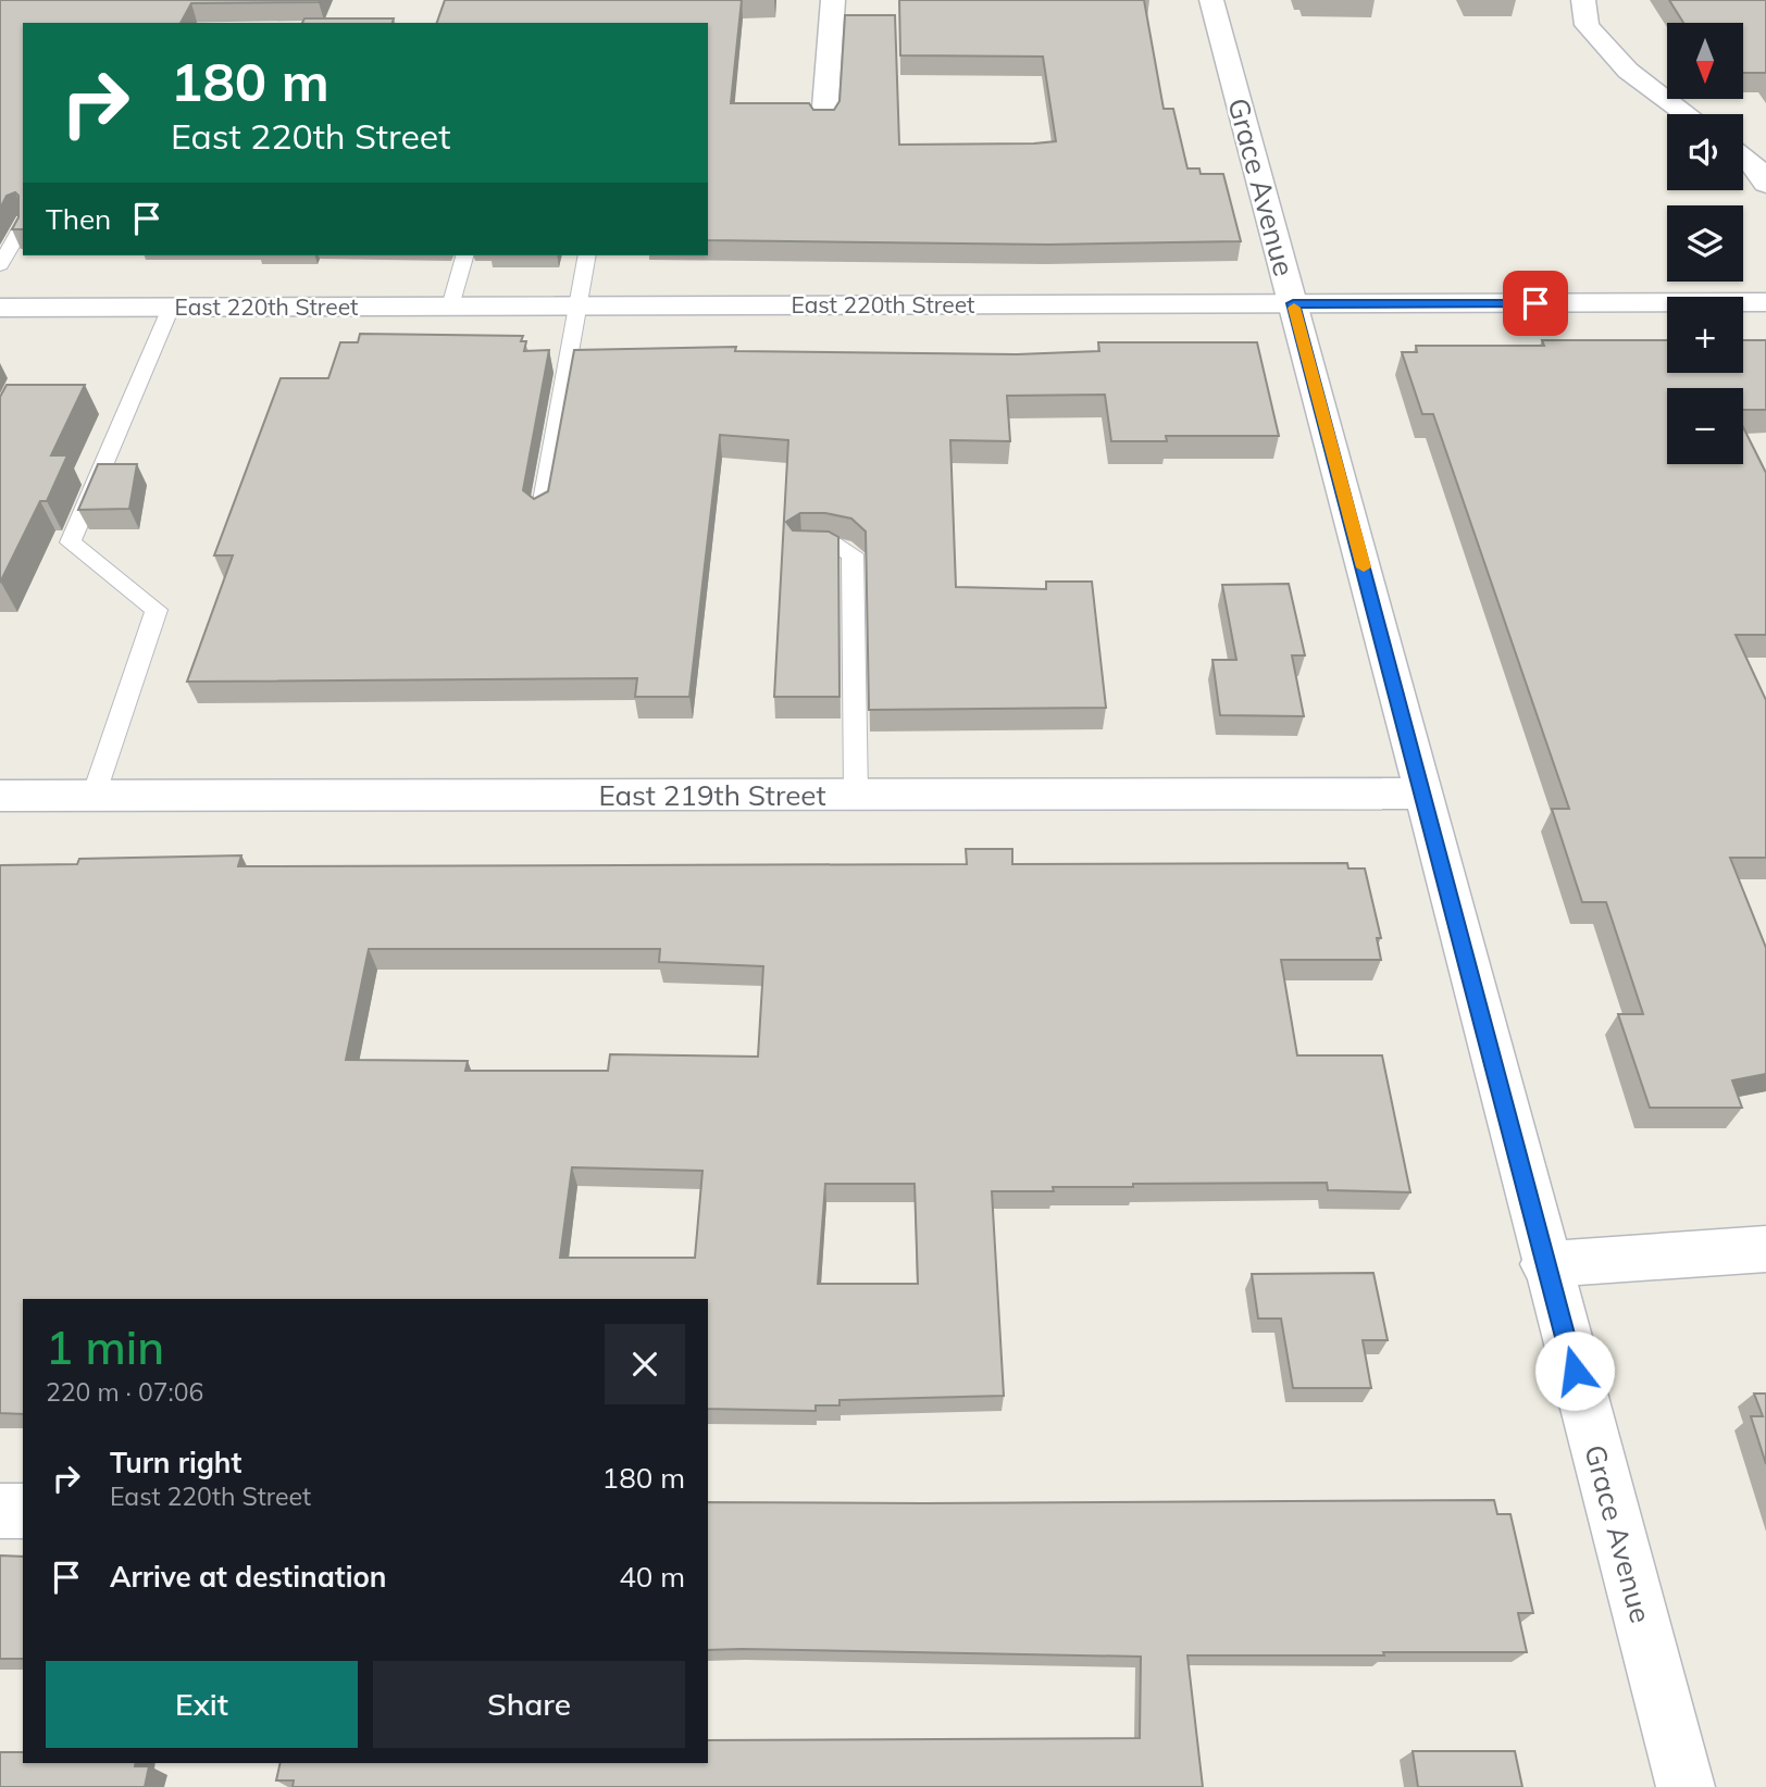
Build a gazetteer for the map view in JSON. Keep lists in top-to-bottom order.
{
  "streets": {
    "street": ["Grace Avenue", "East 220th Street", "East 219th Street"]
  },
  "crossings": [
    ["Grace Avenue", "East 220th Street"],
    ["Grace Avenue", "East 219th Street"]
  ],
  "north": "bottom",
  "page": {
    "map_buttons": ["+", "−"],
    "turn": ["180 m", "East 220th Street"],
    "then": "Then",
    "heading": ["1 min", "220 m · 07:06"],
    "list": [
      {
        "name": "Turn right",
        "note": "East 220th Street",
        "value": "180 m"
      },
      {
        "name": "Arrive at destination",
        "value": "40 m"
      }
    ],
    "buttons": ["Exit", "Share"]
  }
}
